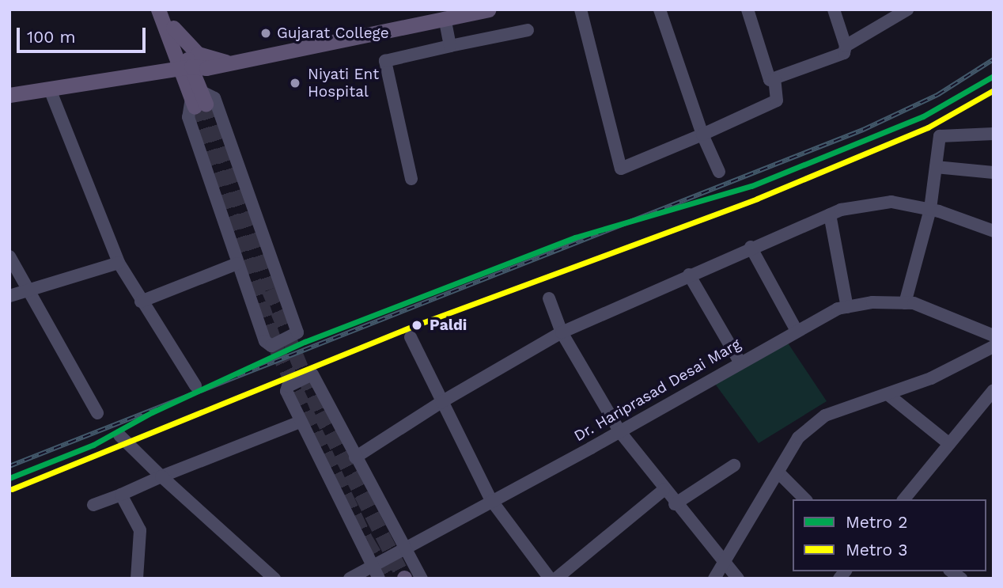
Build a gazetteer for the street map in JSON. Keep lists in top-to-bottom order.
{
  "streets": {
    "street": ["Dr. Hariprasad Desai Marg"]
  },
  "places": ["Gujarat College", "Niyati Ent Hospital", "Paldi"],
  "lines": ["metro line 2", "metro line 3"],
  "legend": ["Metro 2", "Metro 3"],
  "scale_bar": "100 m"
}
